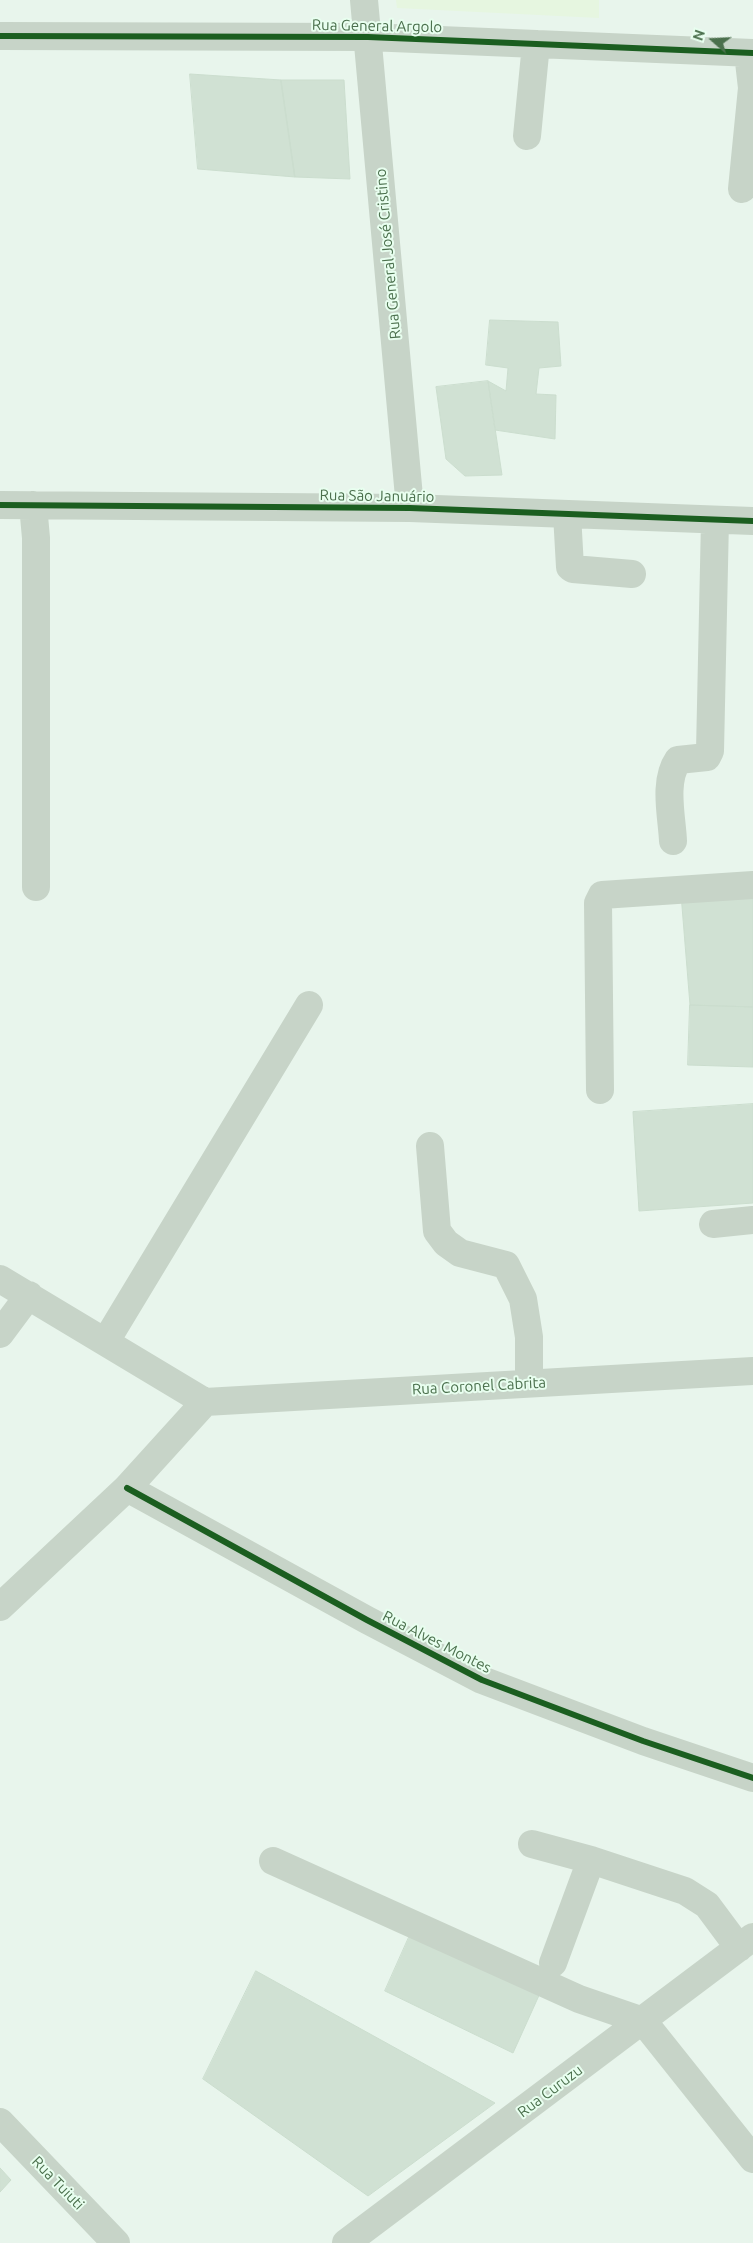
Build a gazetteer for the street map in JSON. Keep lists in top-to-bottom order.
{
  "streets": {
    "street": [
      "Rua General Argolo",
      "Rua General José Cristino",
      "Rua São Januário",
      "Rua Coronel Cabrita",
      "Rua Alves Montes",
      "Rua Curuzu",
      "Rua Tuiuti"
    ]
  },
  "crossings": [
    ["Rua General Argolo", "Rua General José Cristino"],
    ["Rua General José Cristino", "Rua São Januário"]
  ],
  "north": "left"
}
